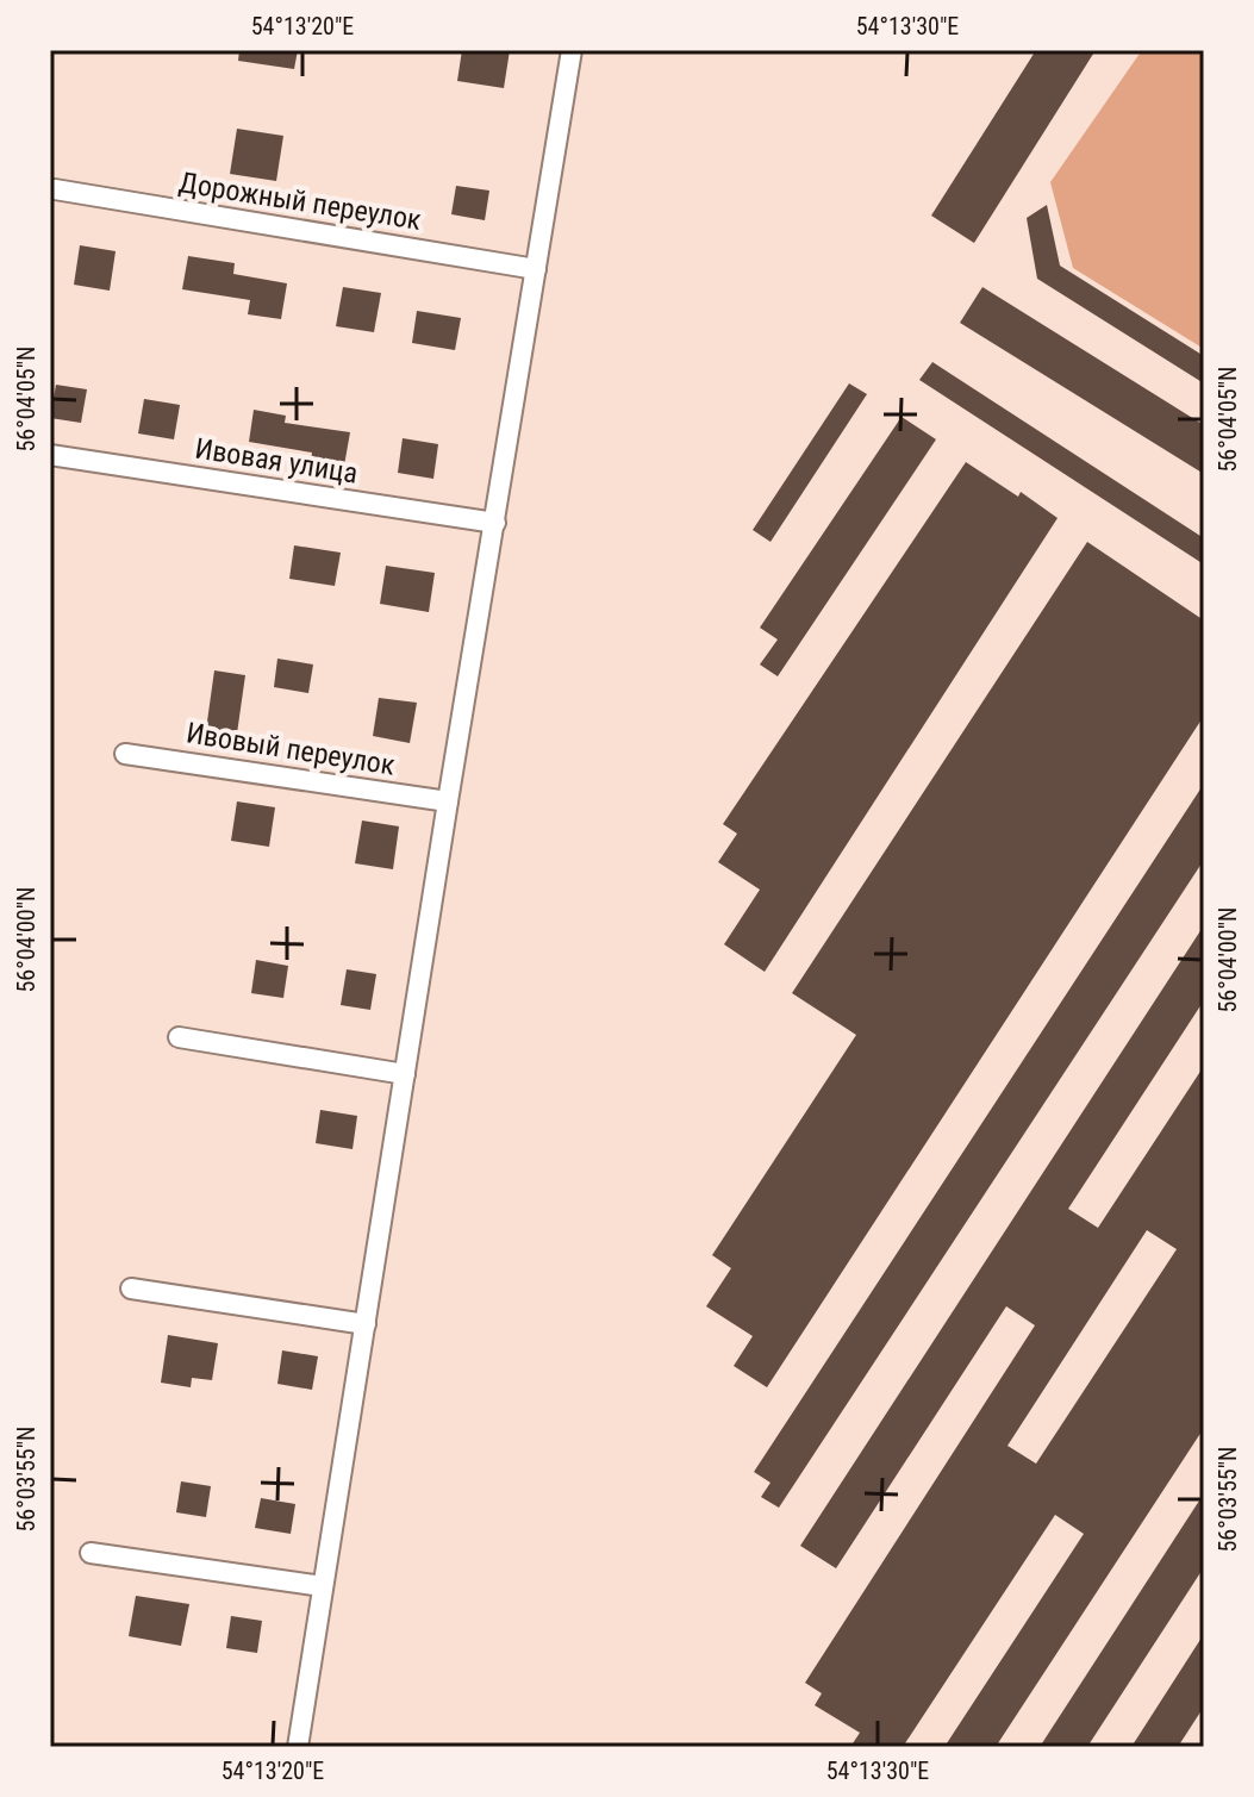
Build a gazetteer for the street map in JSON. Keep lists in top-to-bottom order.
{
  "streets": {
    "street": ["Дорожный переулок", "Ивовая улица", "Ивовый переулок"]
  },
  "coordinates": [
    "54°13'20\"E",
    "54°13'30\"E",
    "56°04'05\"N",
    "56°04'00\"N",
    "56°03'55\"N"
  ]
}
